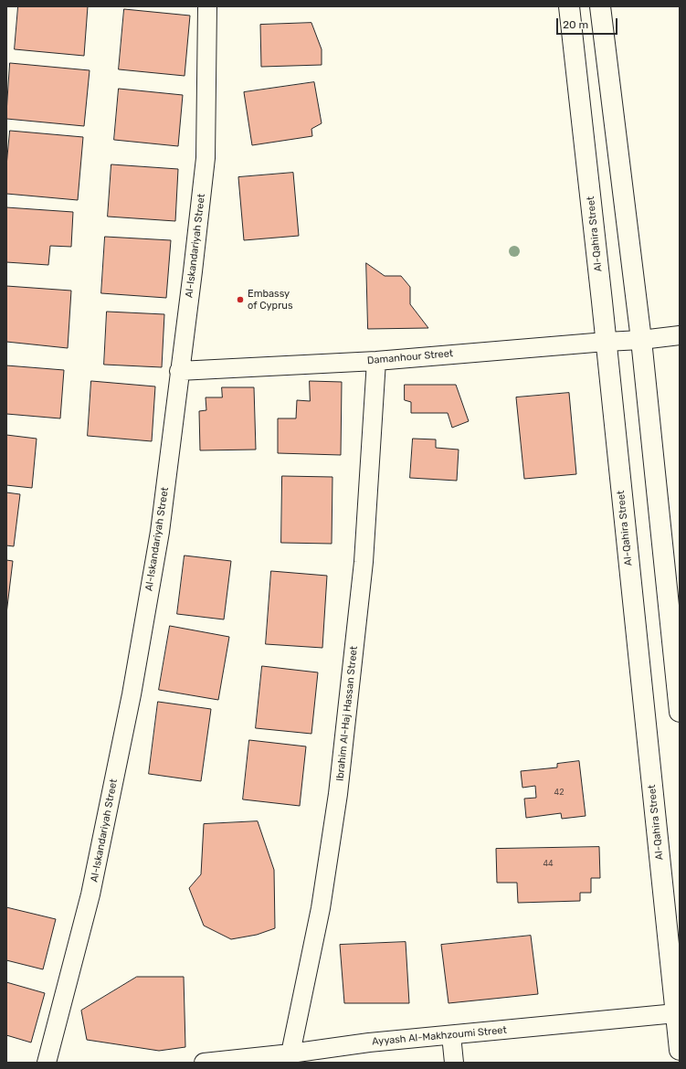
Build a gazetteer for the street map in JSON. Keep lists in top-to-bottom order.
{
  "streets": {
    "main road": ["Al-Qahira Street"],
    "street": [
      "Al-Iskandariyah Street",
      "Damanhour Street",
      "Ibrahim Al-Haj Hassan Street",
      "Ayyash Al-Makhzoumi Street"
    ]
  },
  "crossings": [
    ["Al-Qahira Street", "Damanhour Street"],
    ["Al-Qahira Street", "Ayyash Al-Makhzoumi Street"],
    ["Al-Iskandariyah Street", "Damanhour Street"],
    ["Damanhour Street", "Ibrahim Al-Haj Hassan Street"],
    ["Ibrahim Al-Haj Hassan Street", "Ayyash Al-Makhzoumi Street"]
  ],
  "places": ["Embassy of Cyprus"],
  "house_numbers": ["42", "44"],
  "scale_bar": "20 m"
}
